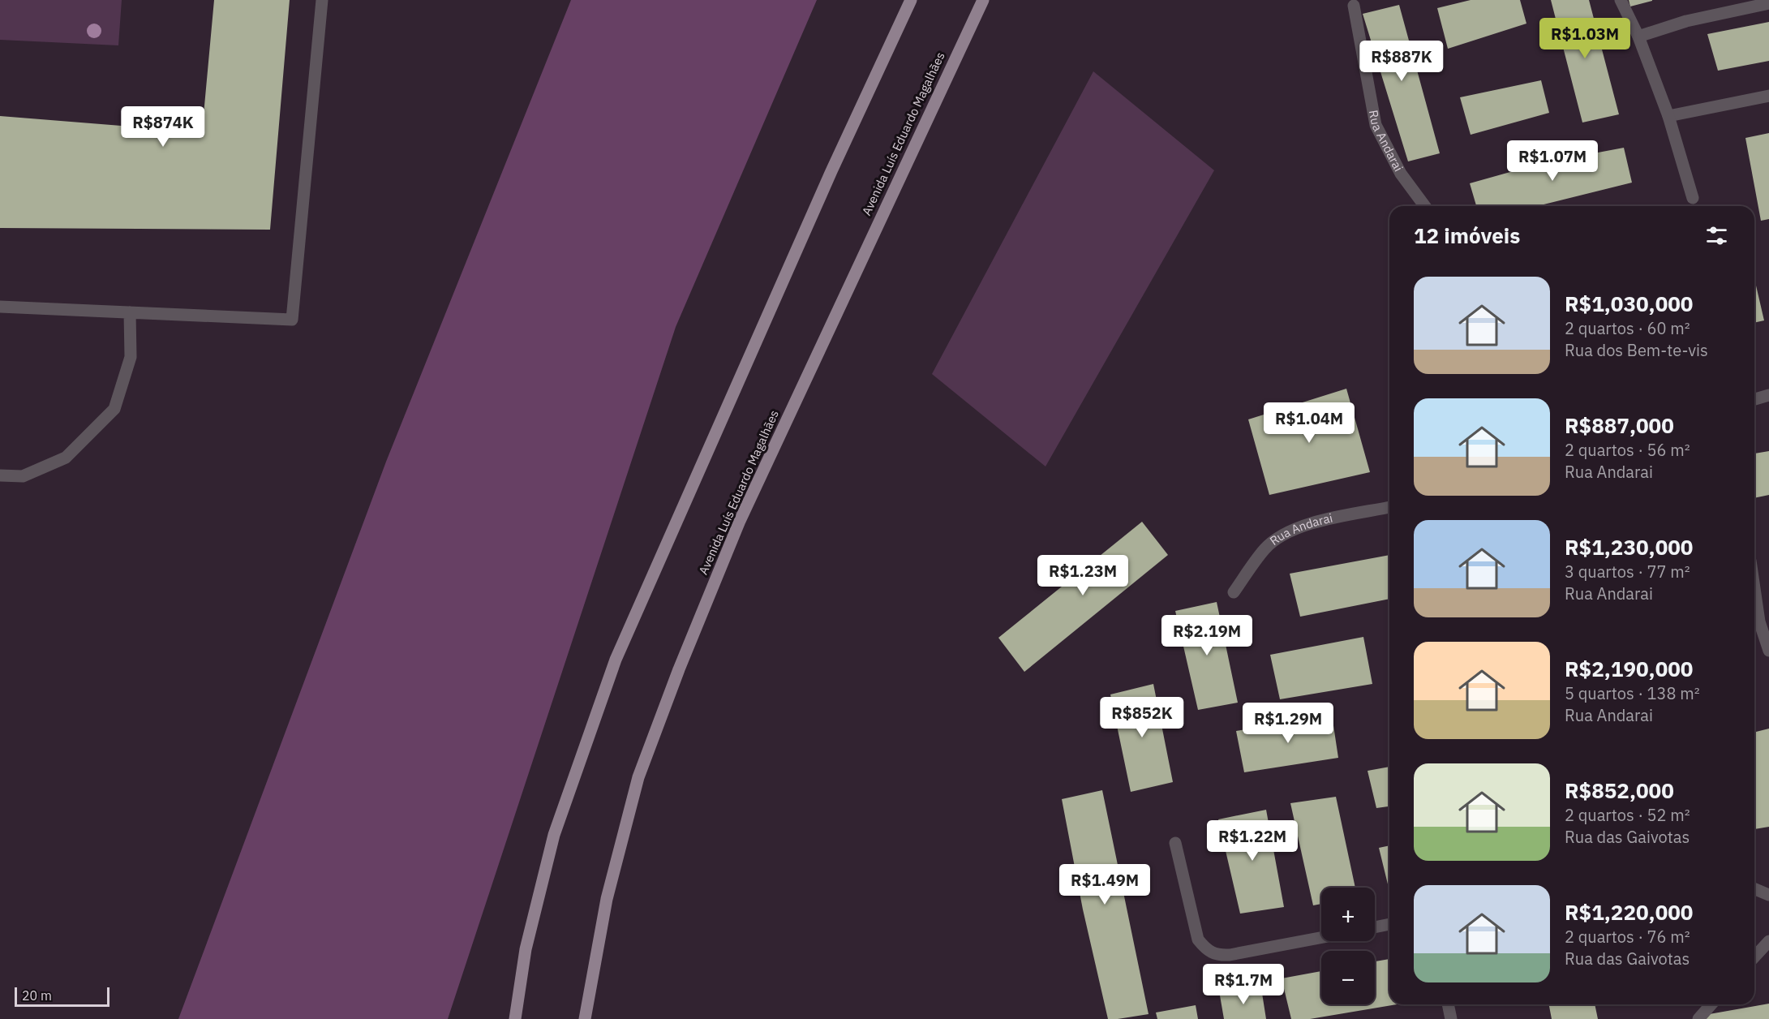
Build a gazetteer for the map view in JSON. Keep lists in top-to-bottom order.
{
  "streets": {
    "main road": ["Avenida Luís Eduardo Magalhães"],
    "street": ["Rua Andarai"]
  },
  "scale_bar": "20 m",
  "page": {
    "price": [
      "R$1.03M",
      "R$887K",
      "R$874K",
      "R$1.07M",
      "R$1.04M",
      "R$1.23M",
      "R$2.19M",
      "R$852K",
      "R$1.29M",
      "R$1.22M",
      "R$1.49M",
      "R$1.7M"
    ],
    "heading": "12 imóveis",
    "list": [
      {
        "name": "R$1,030,000",
        "note": "2 quartos · 60 m² · Rua dos Bem-te-vis"
      },
      {
        "name": "R$887,000",
        "note": "2 quartos · 56 m² · Rua Andarai"
      },
      {
        "name": "R$1,230,000",
        "note": "3 quartos · 77 m² · Rua Andarai"
      },
      {
        "name": "R$2,190,000",
        "note": "5 quartos · 138 m² · Rua Andarai"
      },
      {
        "name": "R$852,000",
        "note": "2 quartos · 52 m² · Rua das Gaivotas"
      },
      {
        "name": "R$1,220,000",
        "note": "2 quartos · 76 m² · Rua das Gaivotas"
      }
    ],
    "map_buttons": ["+", "−"],
    "scale": "20 m"
  }
}
